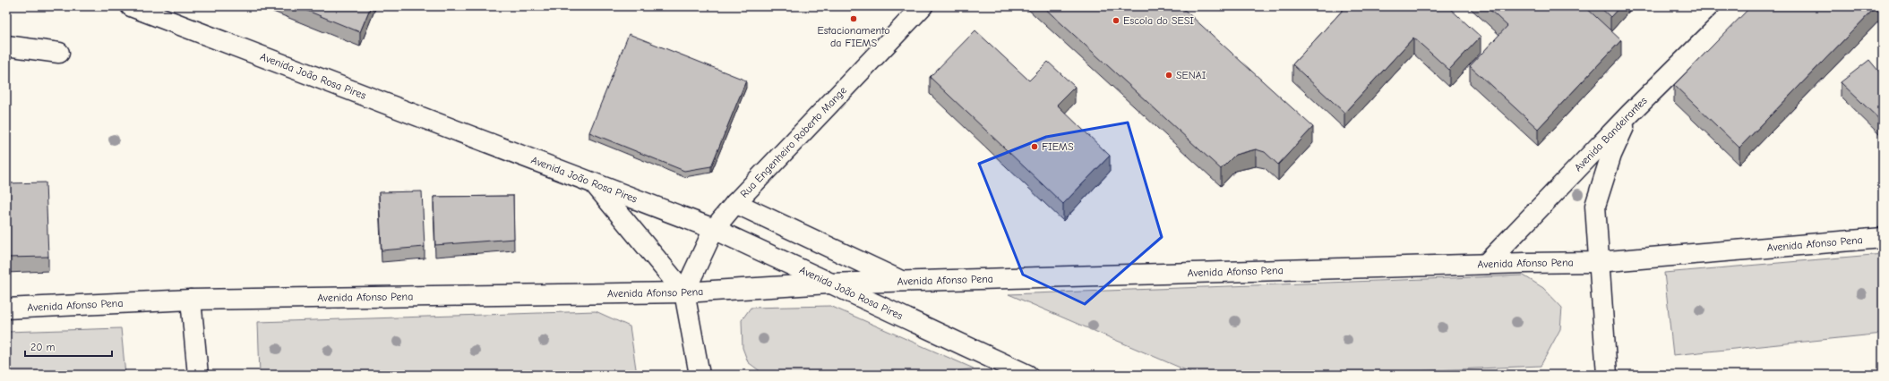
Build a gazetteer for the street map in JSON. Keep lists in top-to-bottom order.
{
  "streets": {
    "main road": [
      "Avenida João Rosa Pires",
      "Avenida Bandeirantes",
      "Rua Engenheiro Roberto Mange",
      "Avenida Afonso Pena"
    ]
  },
  "crossings": [
    ["Avenida João Rosa Pires", "Rua Engenheiro Roberto Mange"],
    ["Avenida João Rosa Pires", "Avenida Afonso Pena"],
    ["Avenida Bandeirantes", "Avenida Afonso Pena"],
    ["Rua Engenheiro Roberto Mange", "Avenida Afonso Pena"]
  ],
  "places": [
    "Estacionamento da FIEMS",
    "Escola do SESI",
    "SENAI",
    "FIEMS"
  ],
  "scale_bar": "20 m"
}
